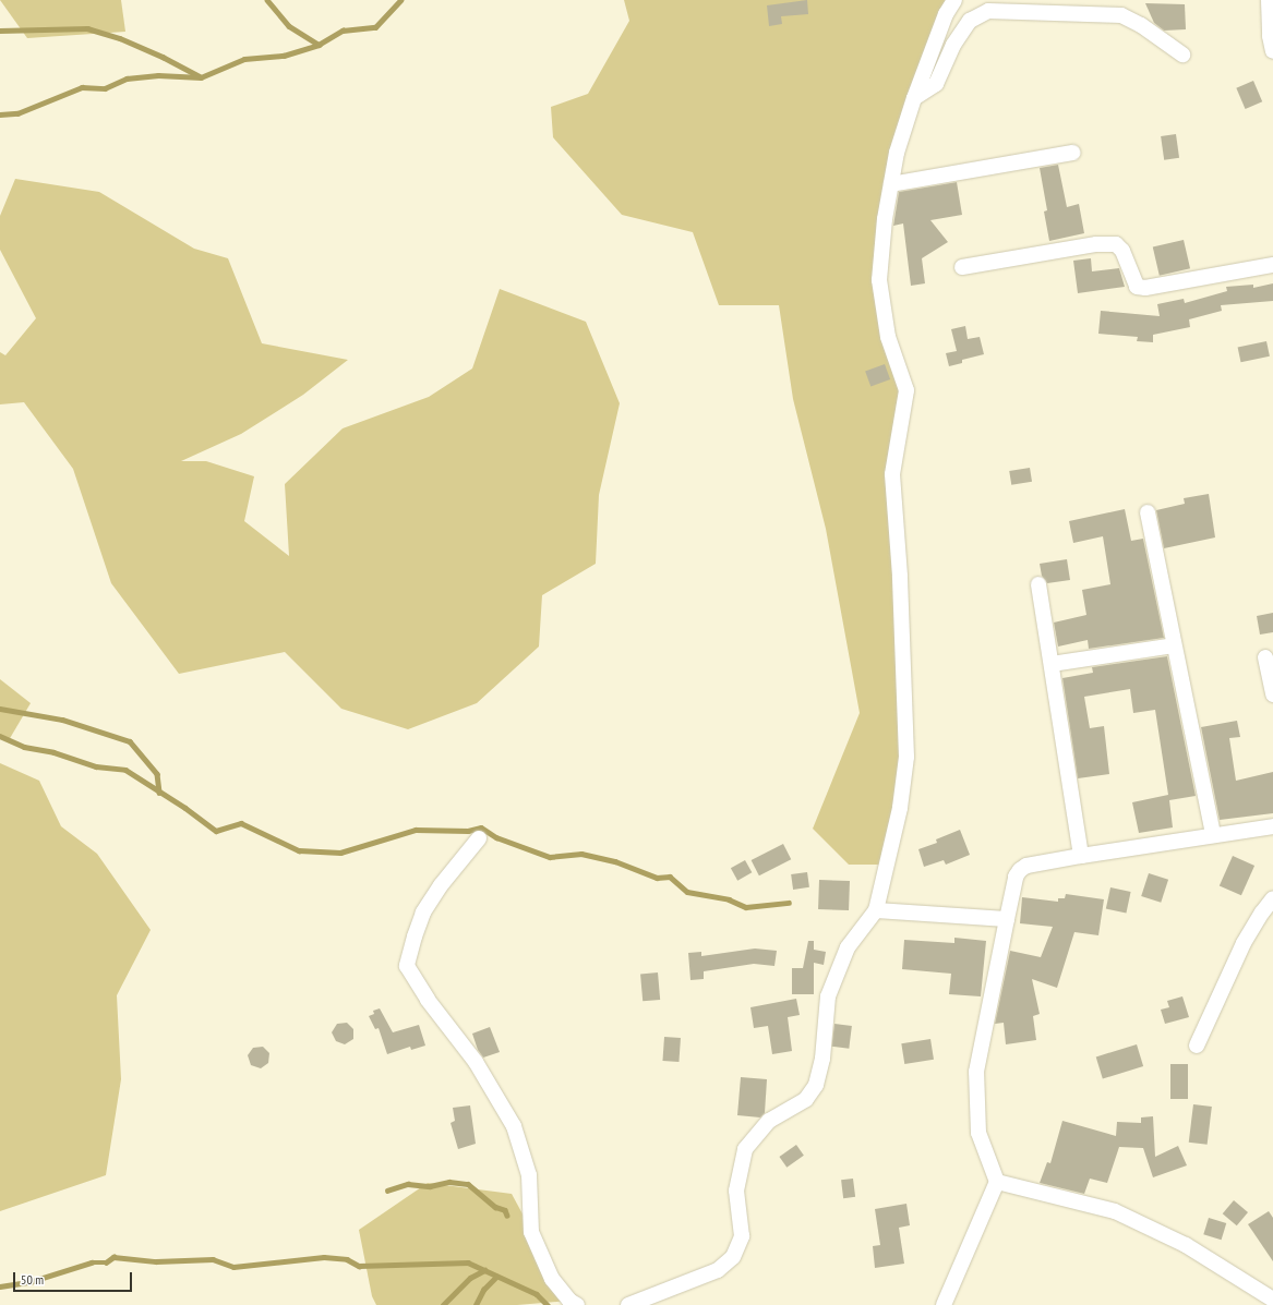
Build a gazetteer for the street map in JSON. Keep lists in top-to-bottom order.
{
  "scale_bar": "50 m"
}
